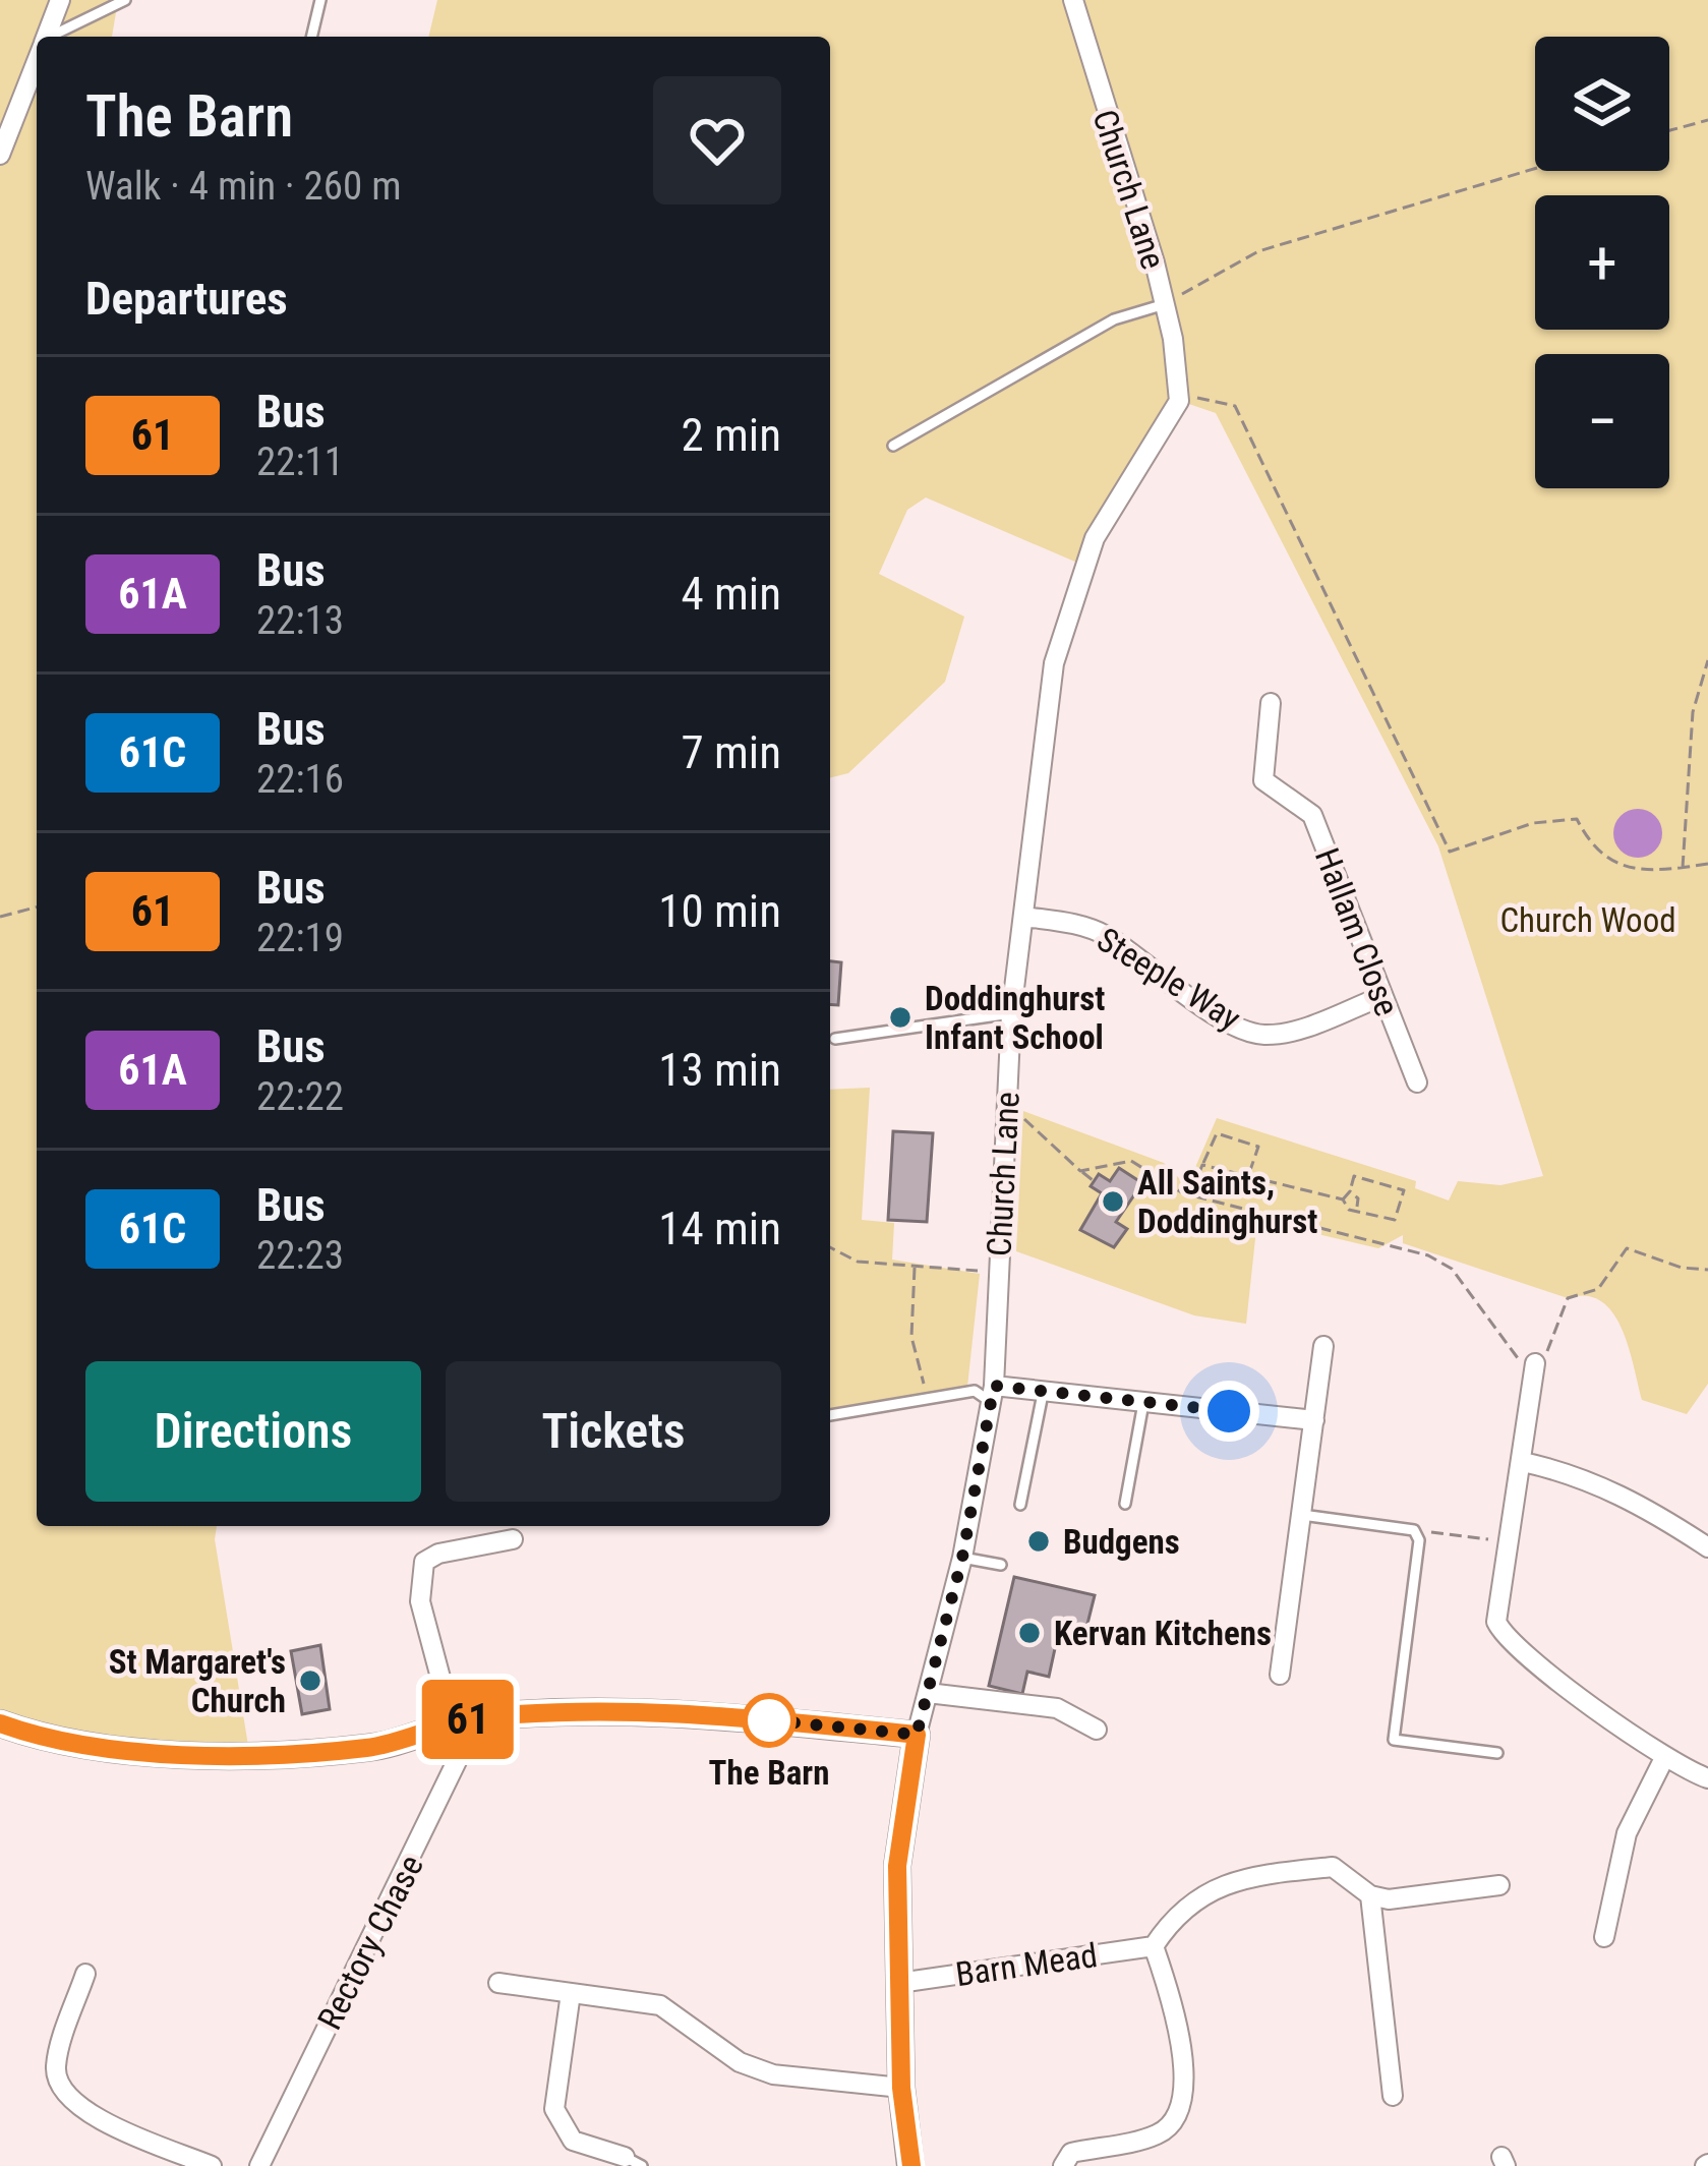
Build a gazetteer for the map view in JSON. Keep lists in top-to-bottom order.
{
  "streets": {
    "street": [
      "Church Lane",
      "Hallam Close",
      "Steeple Way",
      "Rectory Chase",
      "Barn Mead"
    ]
  },
  "crossings": [
    ["Church Lane", "Steeple Way"],
    ["Church Lane", "Barn Mead"],
    ["Hallam Close", "Steeple Way"]
  ],
  "parks": ["Church Wood"],
  "places": [
    "Doddinghurst Infant School",
    "All Saints, Doddinghurst",
    "Budgens",
    "Kervan Kitchens",
    "St Margaret's Church",
    "The Barn"
  ],
  "lines": ["bus line 61"],
  "page": {
    "on_map": "61",
    "map_buttons": ["+", "−"],
    "heading": [
      ["The Barn", "Walk · 4 min · 260 m"],
      "Departures"
    ],
    "list": [
      {
        "mark": "61",
        "name": "Bus",
        "note": "22:11",
        "value": "2 min"
      },
      {
        "mark": "61A",
        "name": "Bus",
        "note": "22:13",
        "value": "4 min"
      },
      {
        "mark": "61C",
        "name": "Bus",
        "note": "22:16",
        "value": "7 min"
      },
      {
        "mark": "61",
        "name": "Bus",
        "note": "22:19",
        "value": "10 min"
      },
      {
        "mark": "61A",
        "name": "Bus",
        "note": "22:22",
        "value": "13 min"
      },
      {
        "mark": "61C",
        "name": "Bus",
        "note": "22:23",
        "value": "14 min"
      }
    ],
    "buttons": ["Directions", "Tickets"]
  }
}
